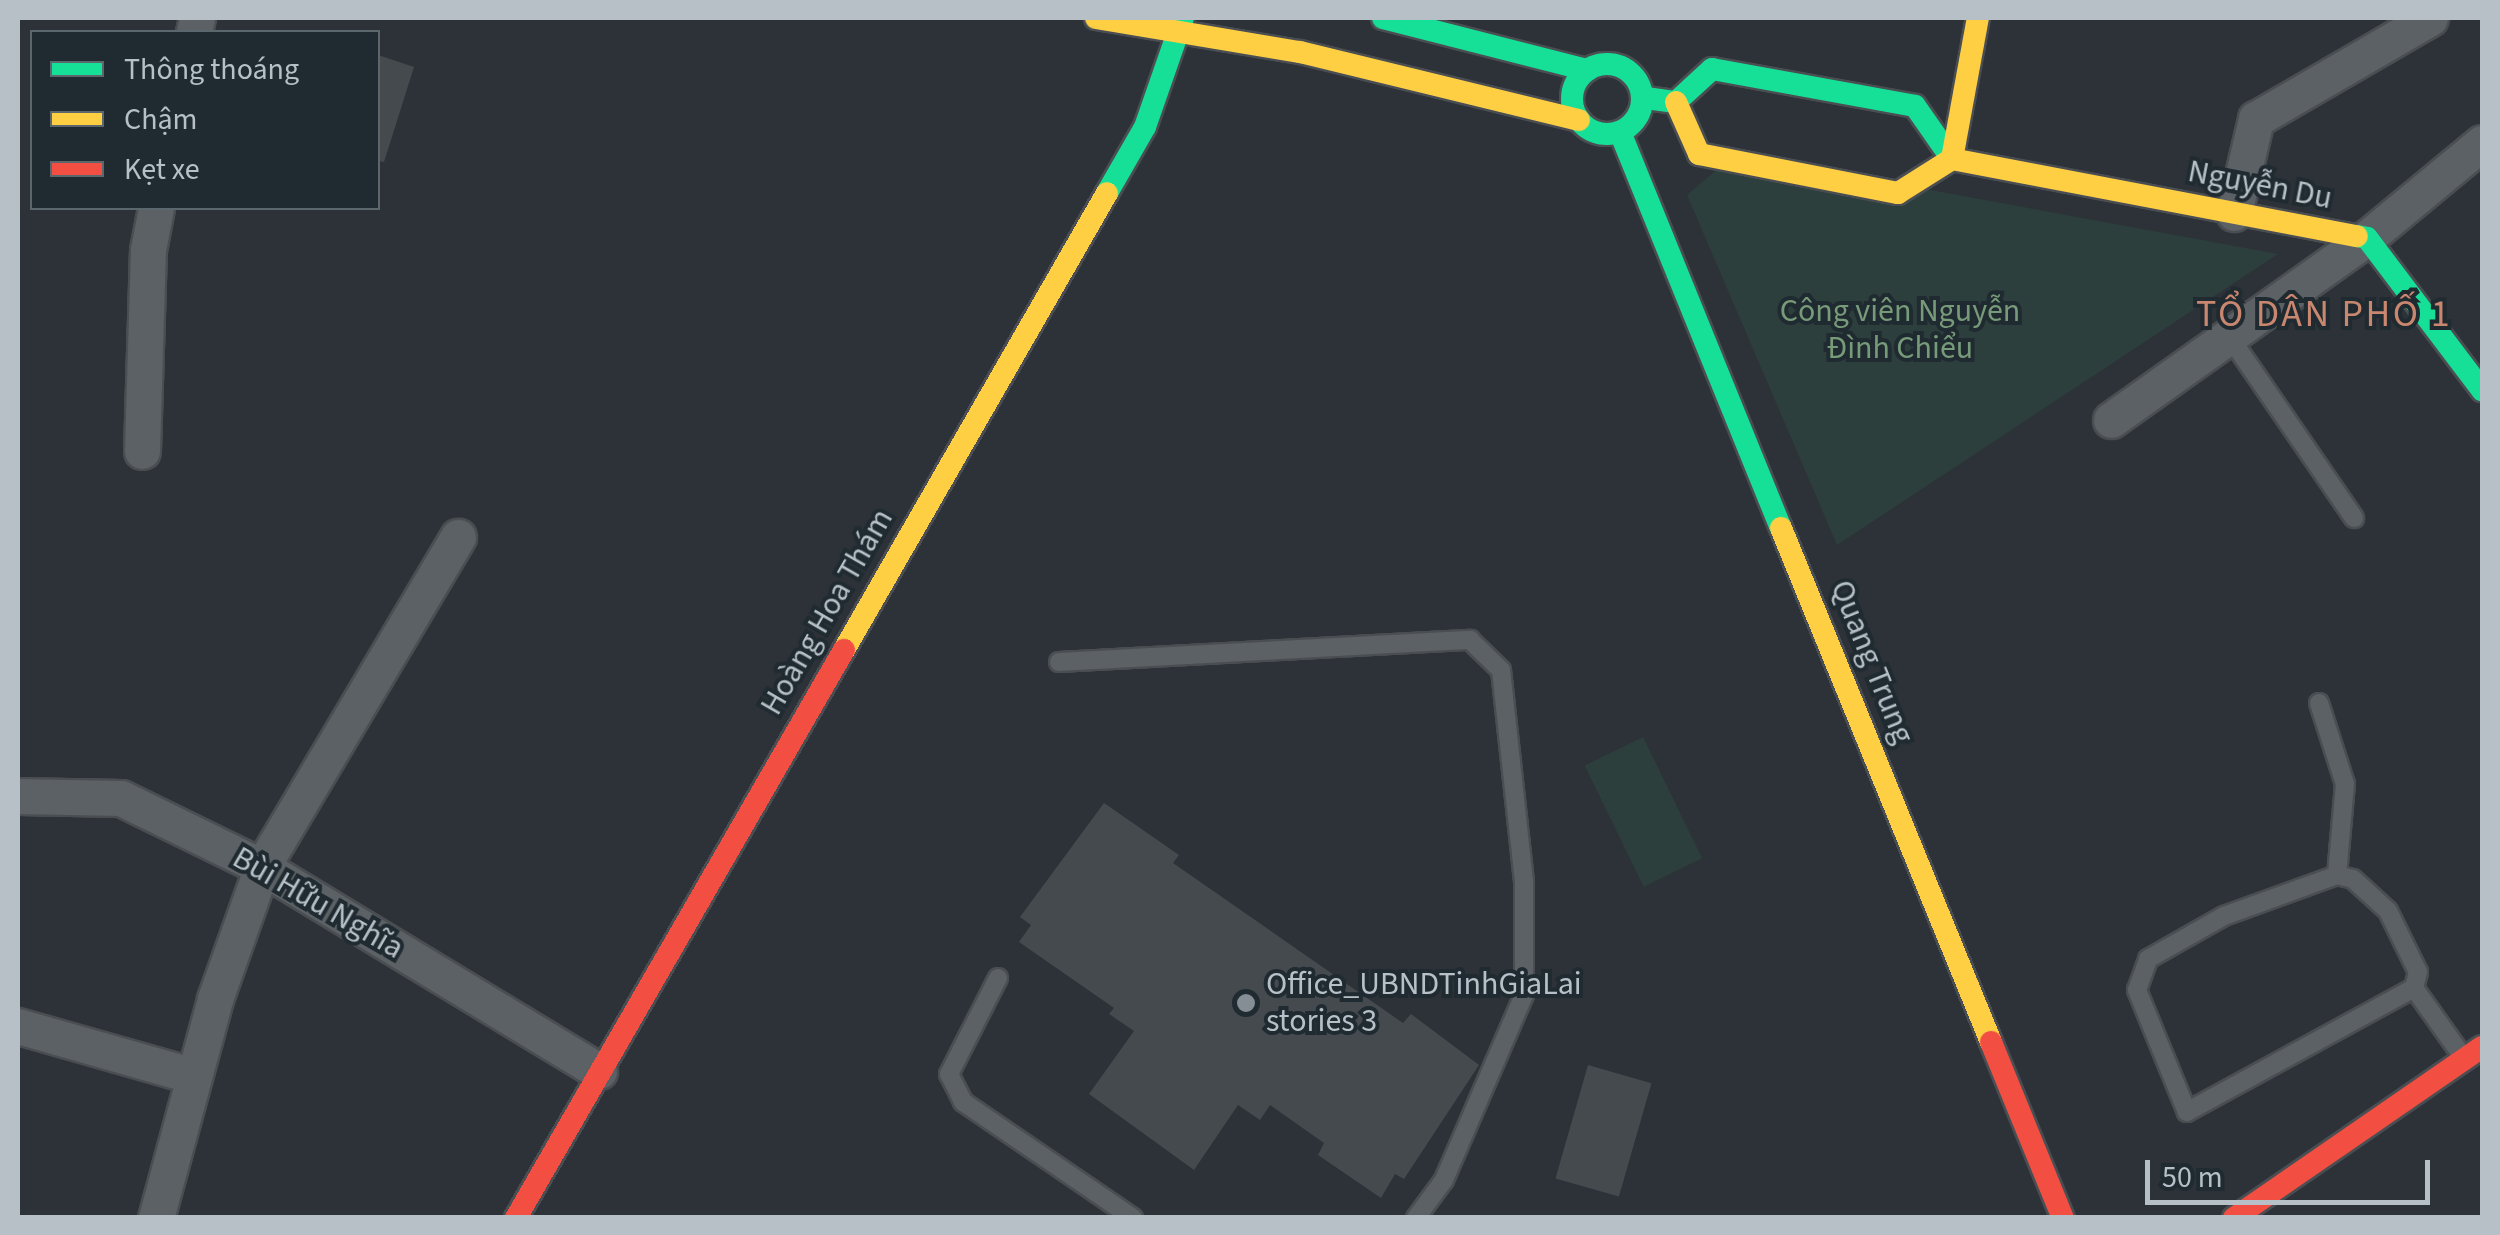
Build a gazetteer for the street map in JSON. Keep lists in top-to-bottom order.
{
  "streets": {
    "street": [
      "Nguyễn Du",
      "Hoàng Hoa Thám",
      "Quang Trung",
      "Bùi Hữu Nghĩa"
    ]
  },
  "crossings": [
    ["Hoàng Hoa Thám", "Bùi Hữu Nghĩa"]
  ],
  "districts": ["TỔ DÂN PHỐ 1"],
  "parks": ["Công viên Nguyễn Đình Chiểu"],
  "places": ["Office_UBNDTinhGiaLai stories 3"],
  "legend": ["Thông thoáng", "Chậm", "Kẹt xe"],
  "scale_bar": "50 m"
}
